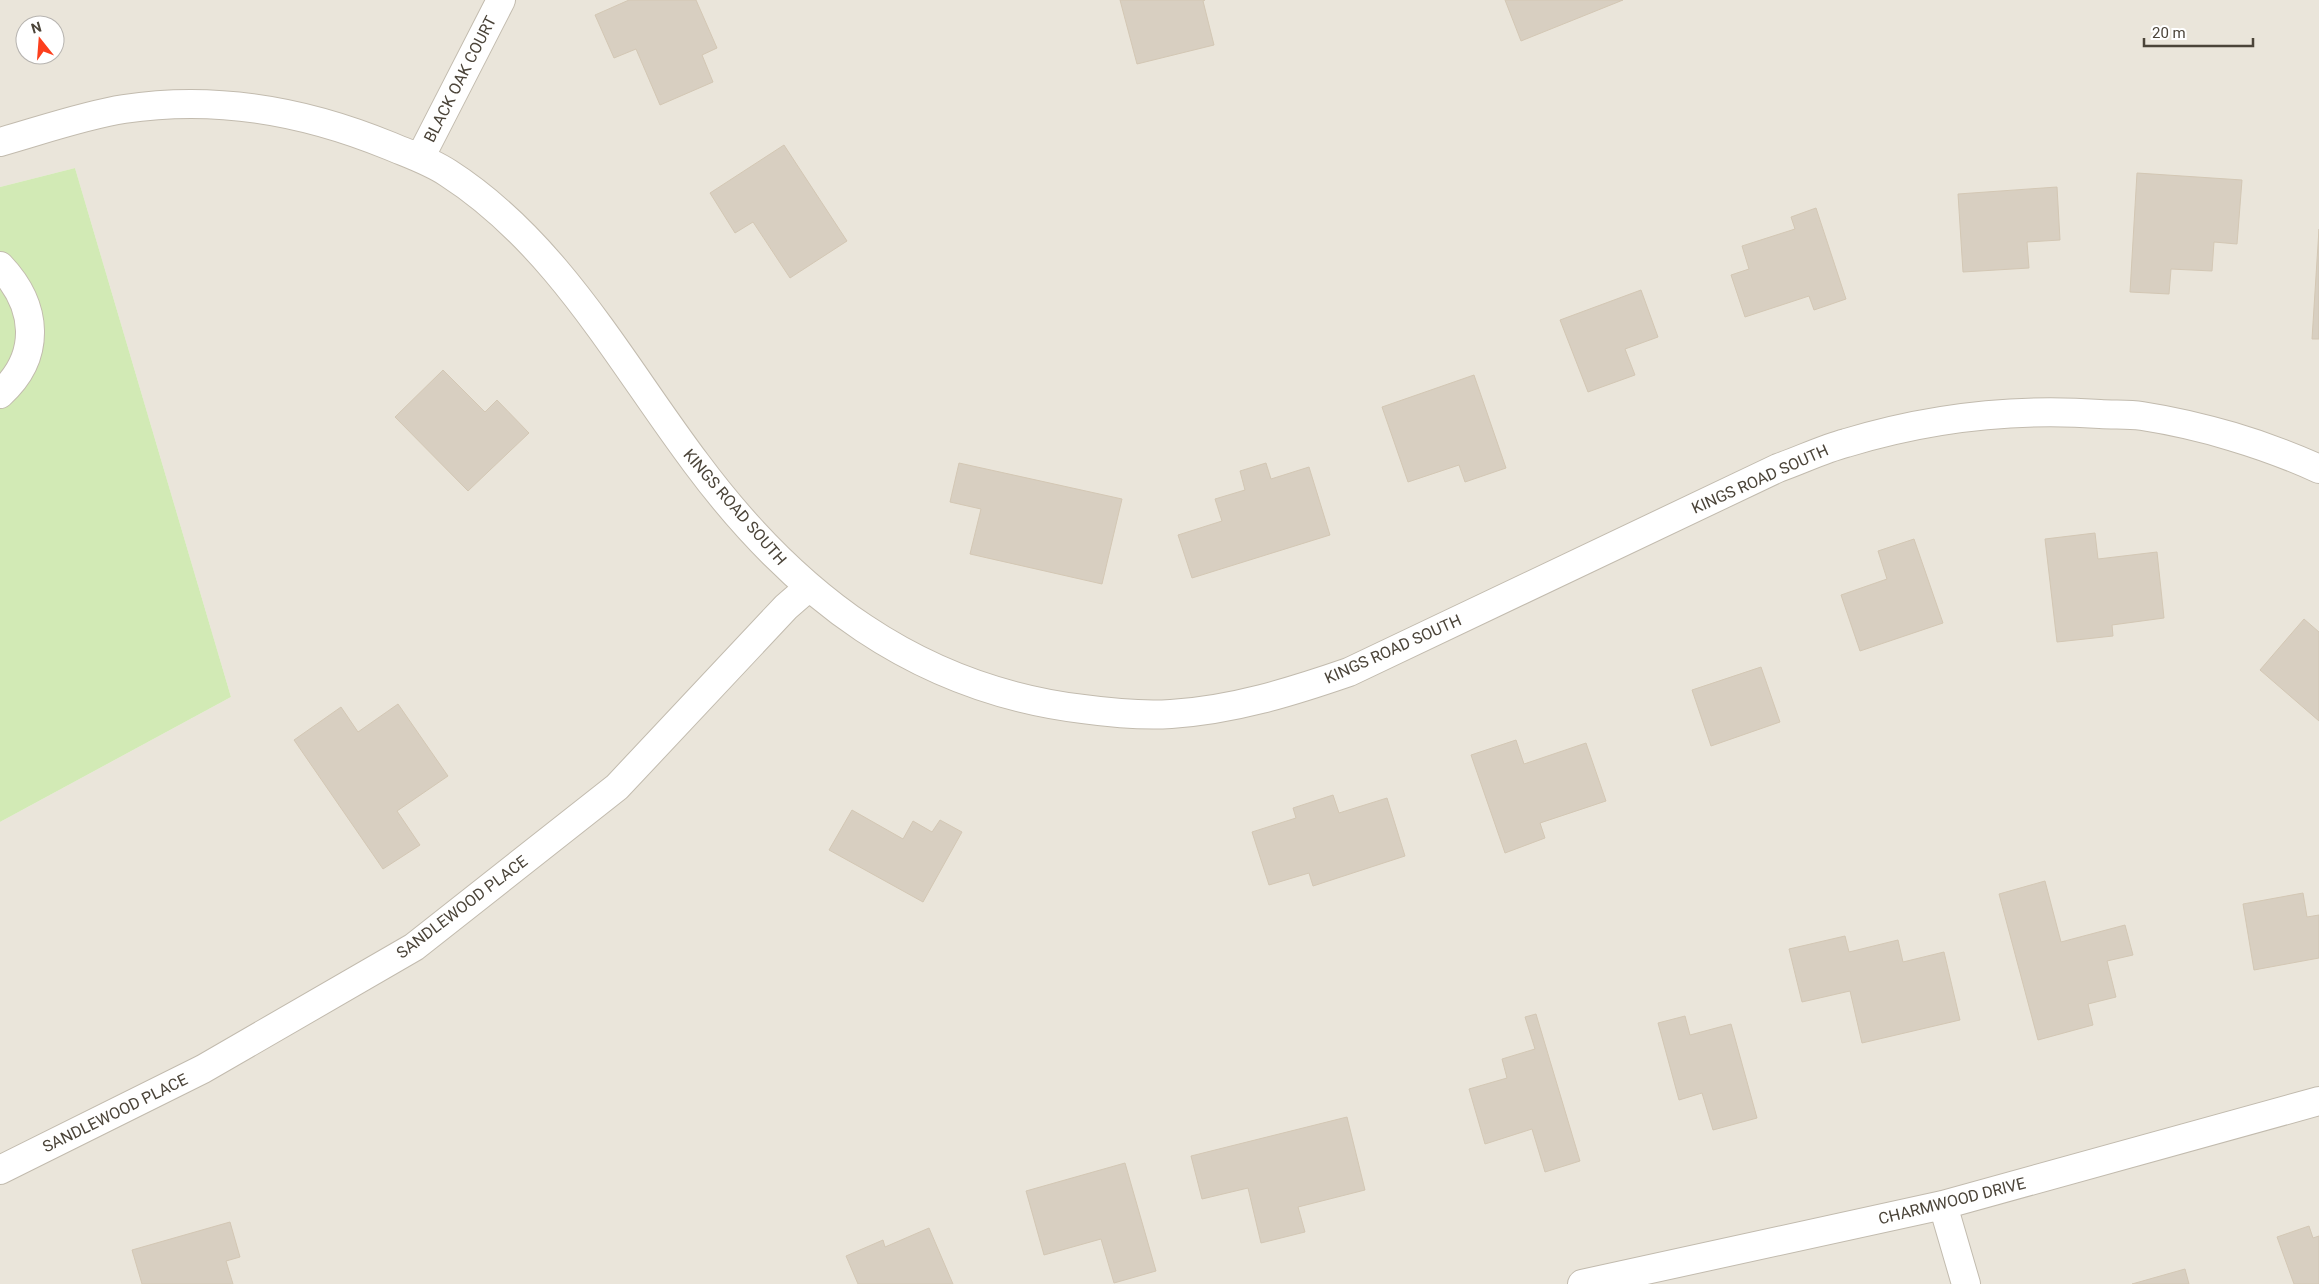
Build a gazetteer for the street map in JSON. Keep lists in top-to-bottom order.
{
  "streets": {
    "street": [
      "BLACK OAK COURT",
      "KINGS ROAD SOUTH",
      "SANDLEWOOD PLACE",
      "CHARMWOOD DRIVE"
    ]
  },
  "crossings": [
    ["BLACK OAK COURT", "KINGS ROAD SOUTH"],
    ["KINGS ROAD SOUTH", "SANDLEWOOD PLACE"]
  ],
  "scale_bar": "20 m",
  "north": "top"
}
